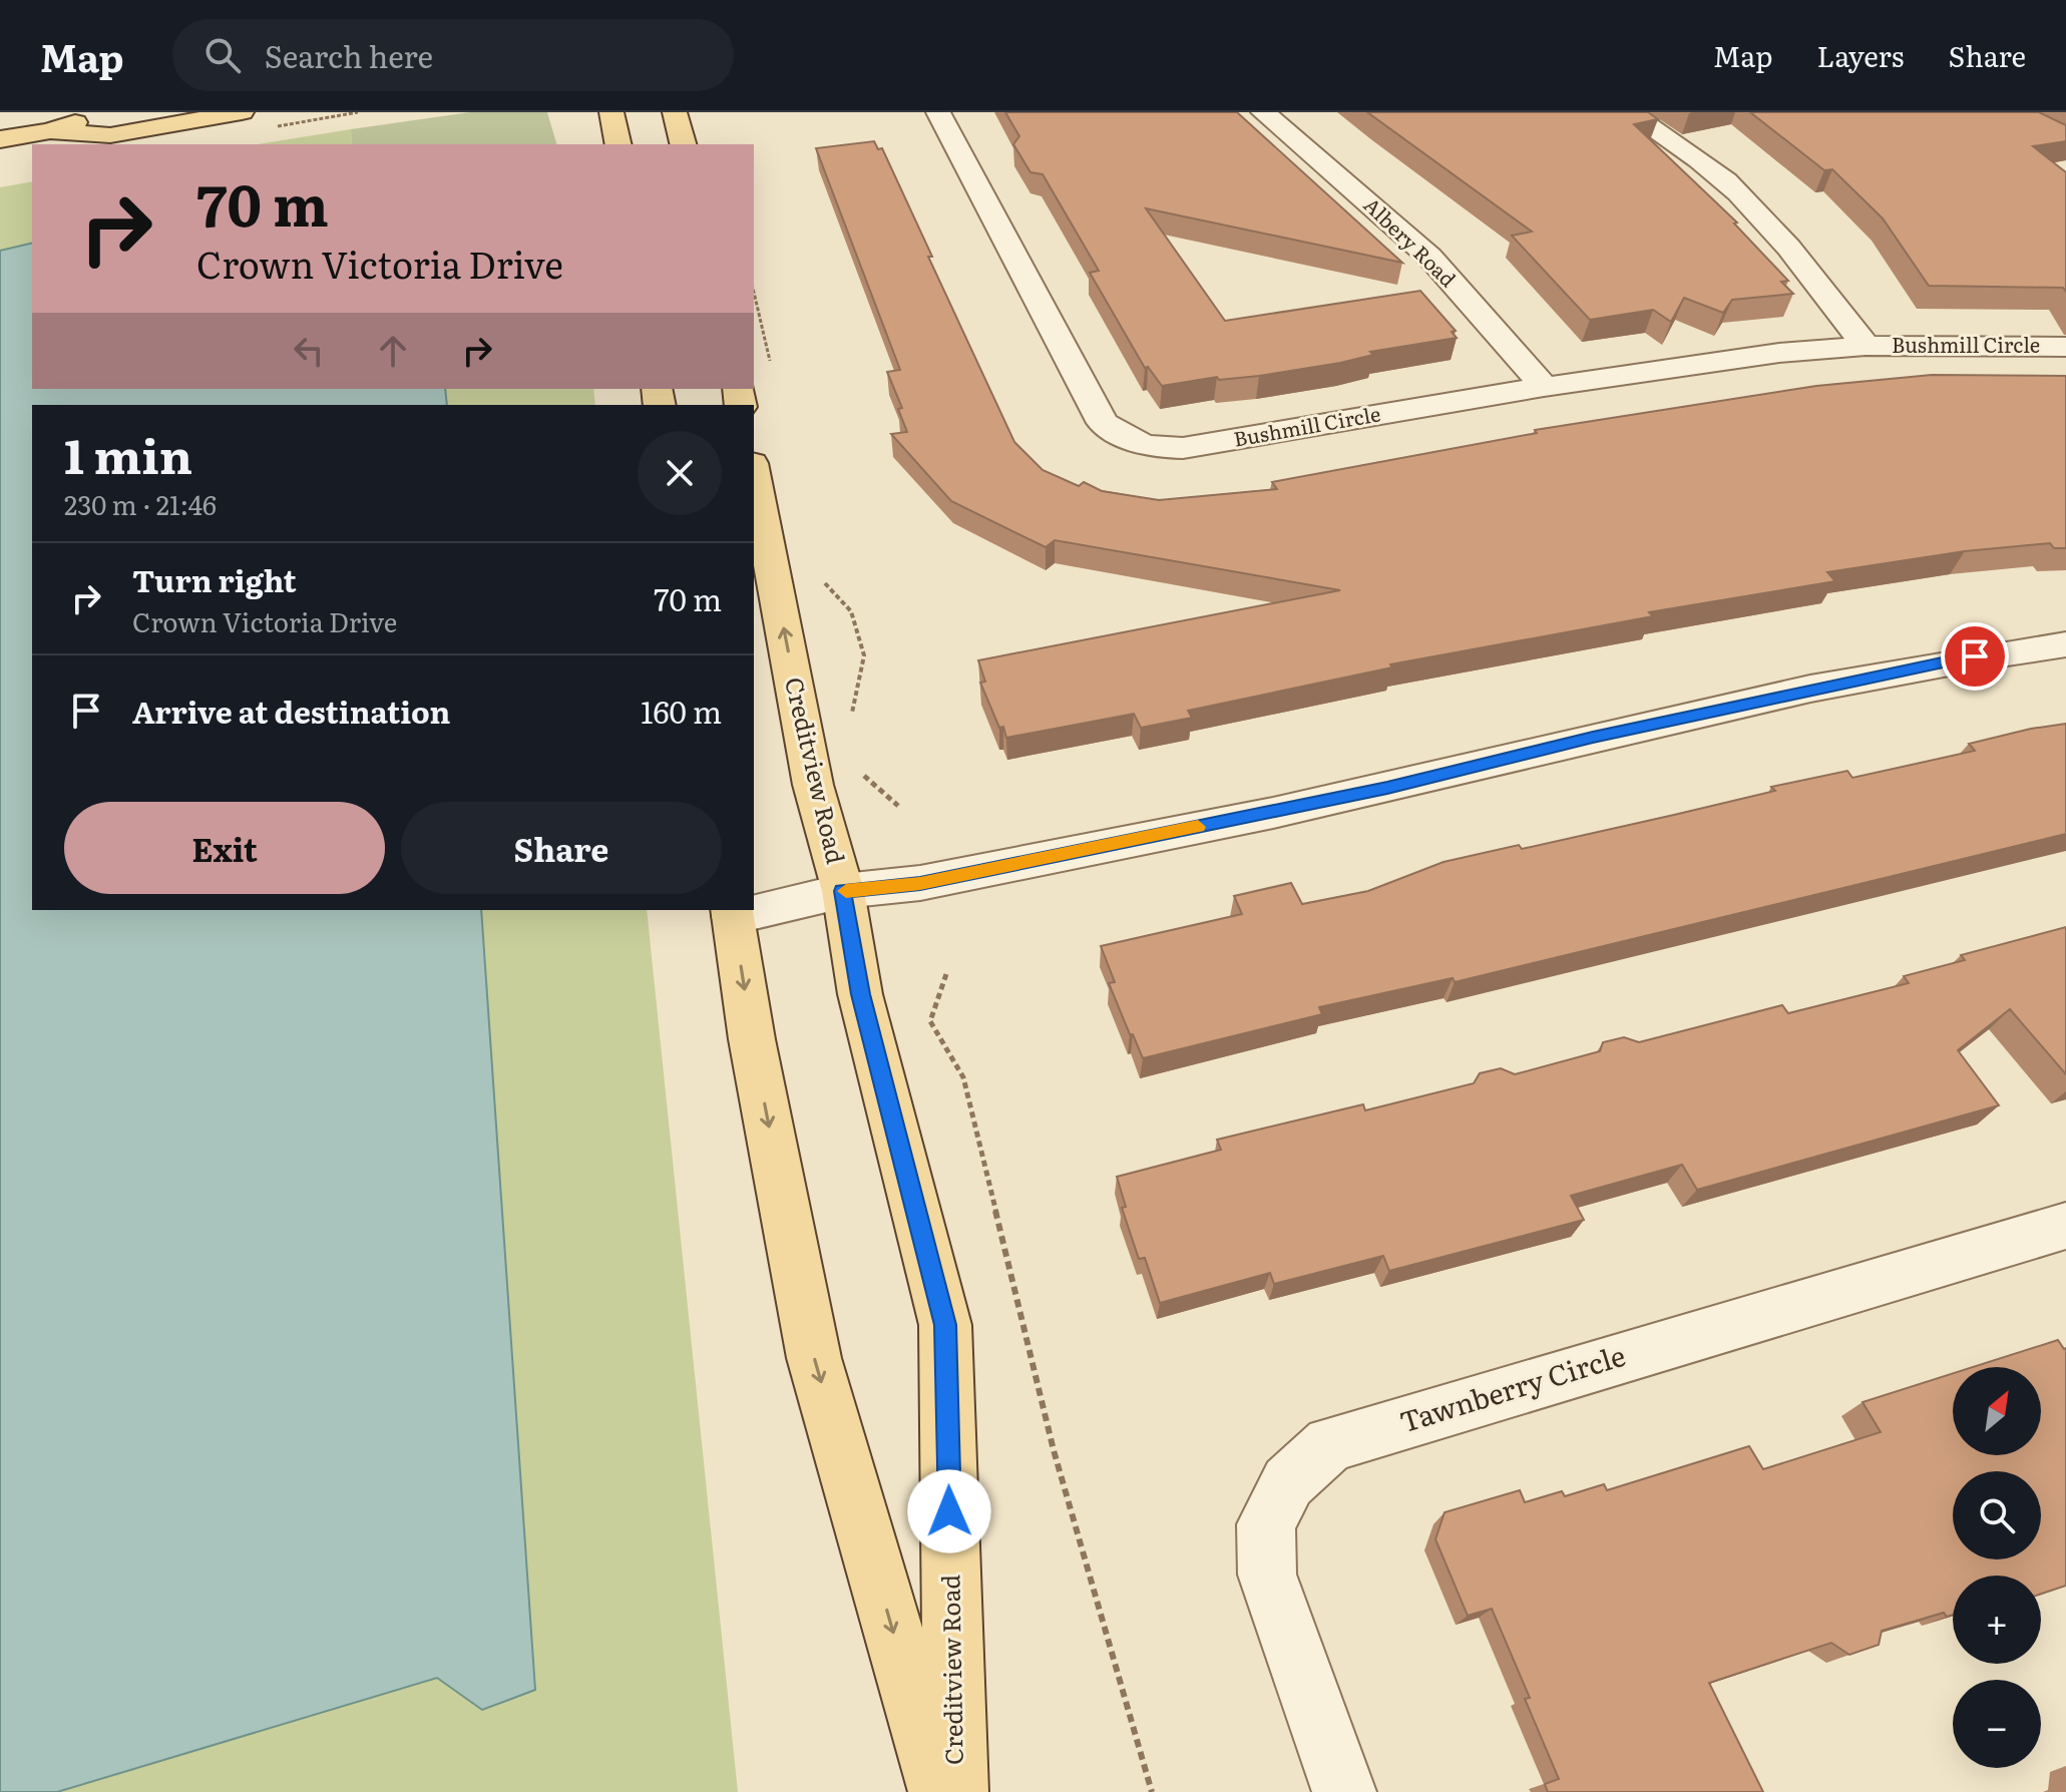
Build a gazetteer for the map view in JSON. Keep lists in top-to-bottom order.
{
  "streets": {
    "main road": ["Creditview Road"],
    "street": ["Albery Road", "Bushmill Circle", "Tawnberry Circle"]
  },
  "crossings": [
    ["Albery Road", "Bushmill Circle"]
  ],
  "north": "top right",
  "page": {
    "header": "Map",
    "search": "Search here",
    "nav": ["Map", "Layers", "Share"],
    "turn": ["70 m", "Crown Victoria Drive"],
    "heading": ["1 min", "230 m · 21:46"],
    "list": [
      {
        "name": "Turn right",
        "note": "Crown Victoria Drive",
        "value": "70 m"
      },
      {
        "name": "Arrive at destination",
        "value": "160 m"
      }
    ],
    "buttons": ["Exit", "Share"],
    "map_buttons": ["+", "−"]
  }
}
